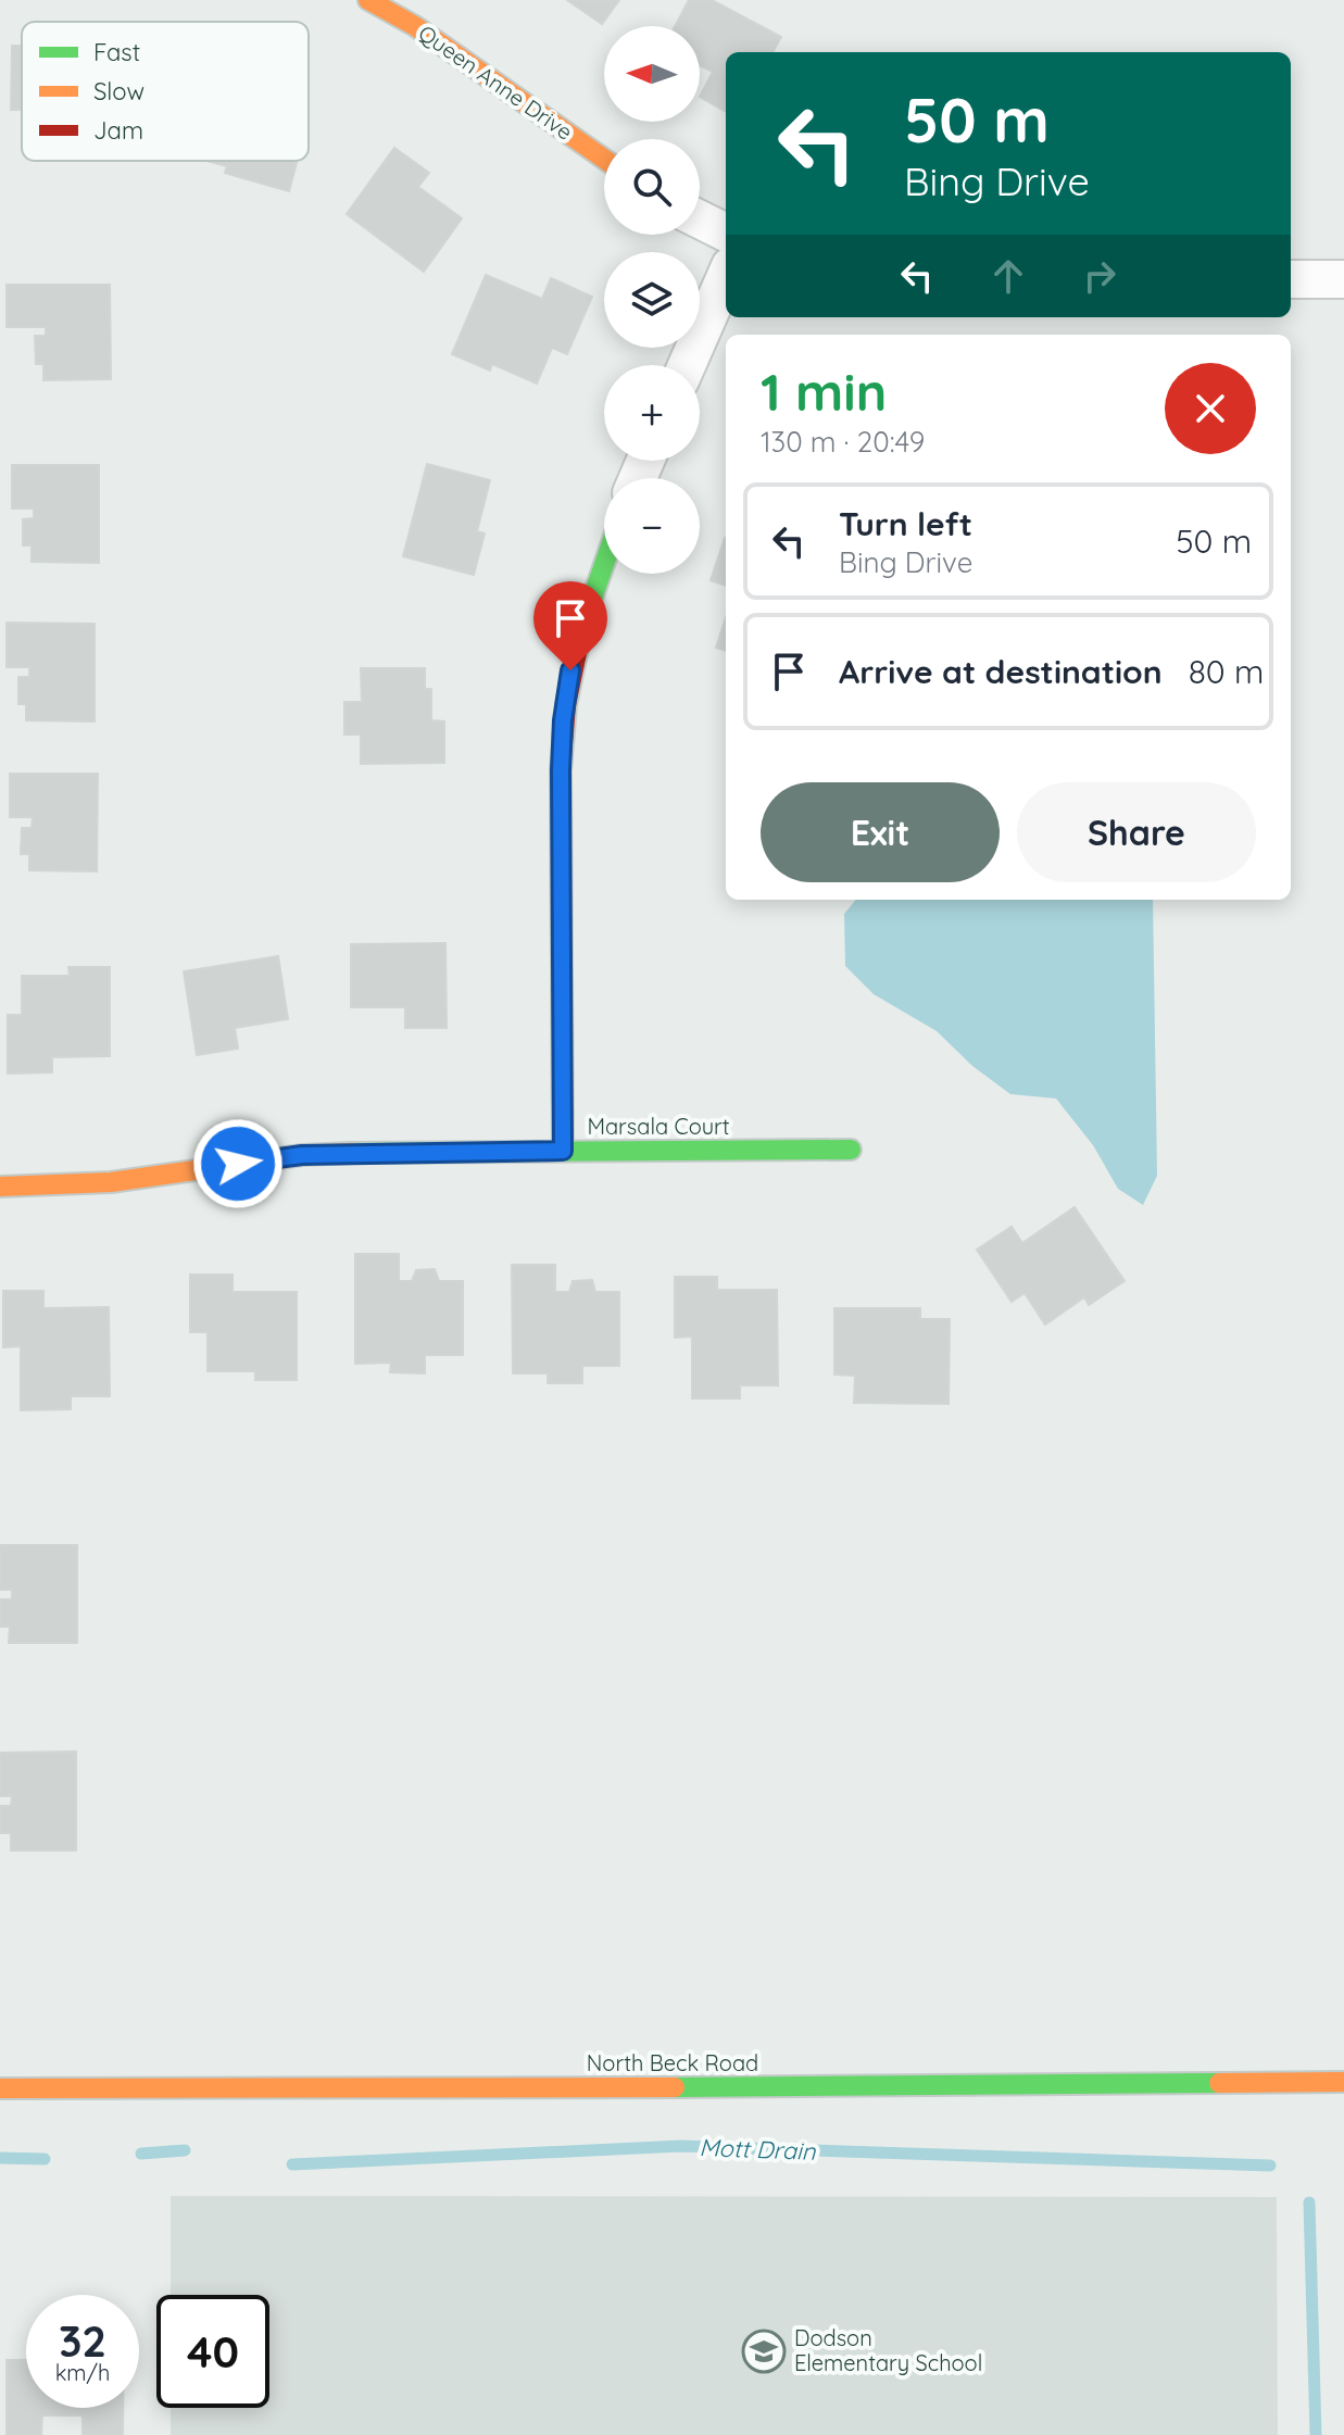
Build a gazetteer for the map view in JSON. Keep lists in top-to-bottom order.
{
  "streets": {
    "street": ["Queen Anne Drive", "Marsala Court", "North Beck Road"]
  },
  "water": ["Mott Drain"],
  "places": {
    "school or university": ["Dodson Elementary School"]
  },
  "legend": ["Fast", "Slow", "Jam"],
  "north": "left",
  "page": {
    "map_buttons": ["+", "−"],
    "turn": ["50 m", "Bing Drive"],
    "heading": ["1 min", "130 m · 20:49"],
    "list": [
      {
        "name": "Turn left",
        "note": "Bing Drive",
        "value": "50 m"
      },
      {
        "name": "Arrive at destination",
        "value": "80 m"
      }
    ],
    "buttons": ["Exit", "Share"],
    "speed": "32 km/h",
    "limit": "40"
  }
}
